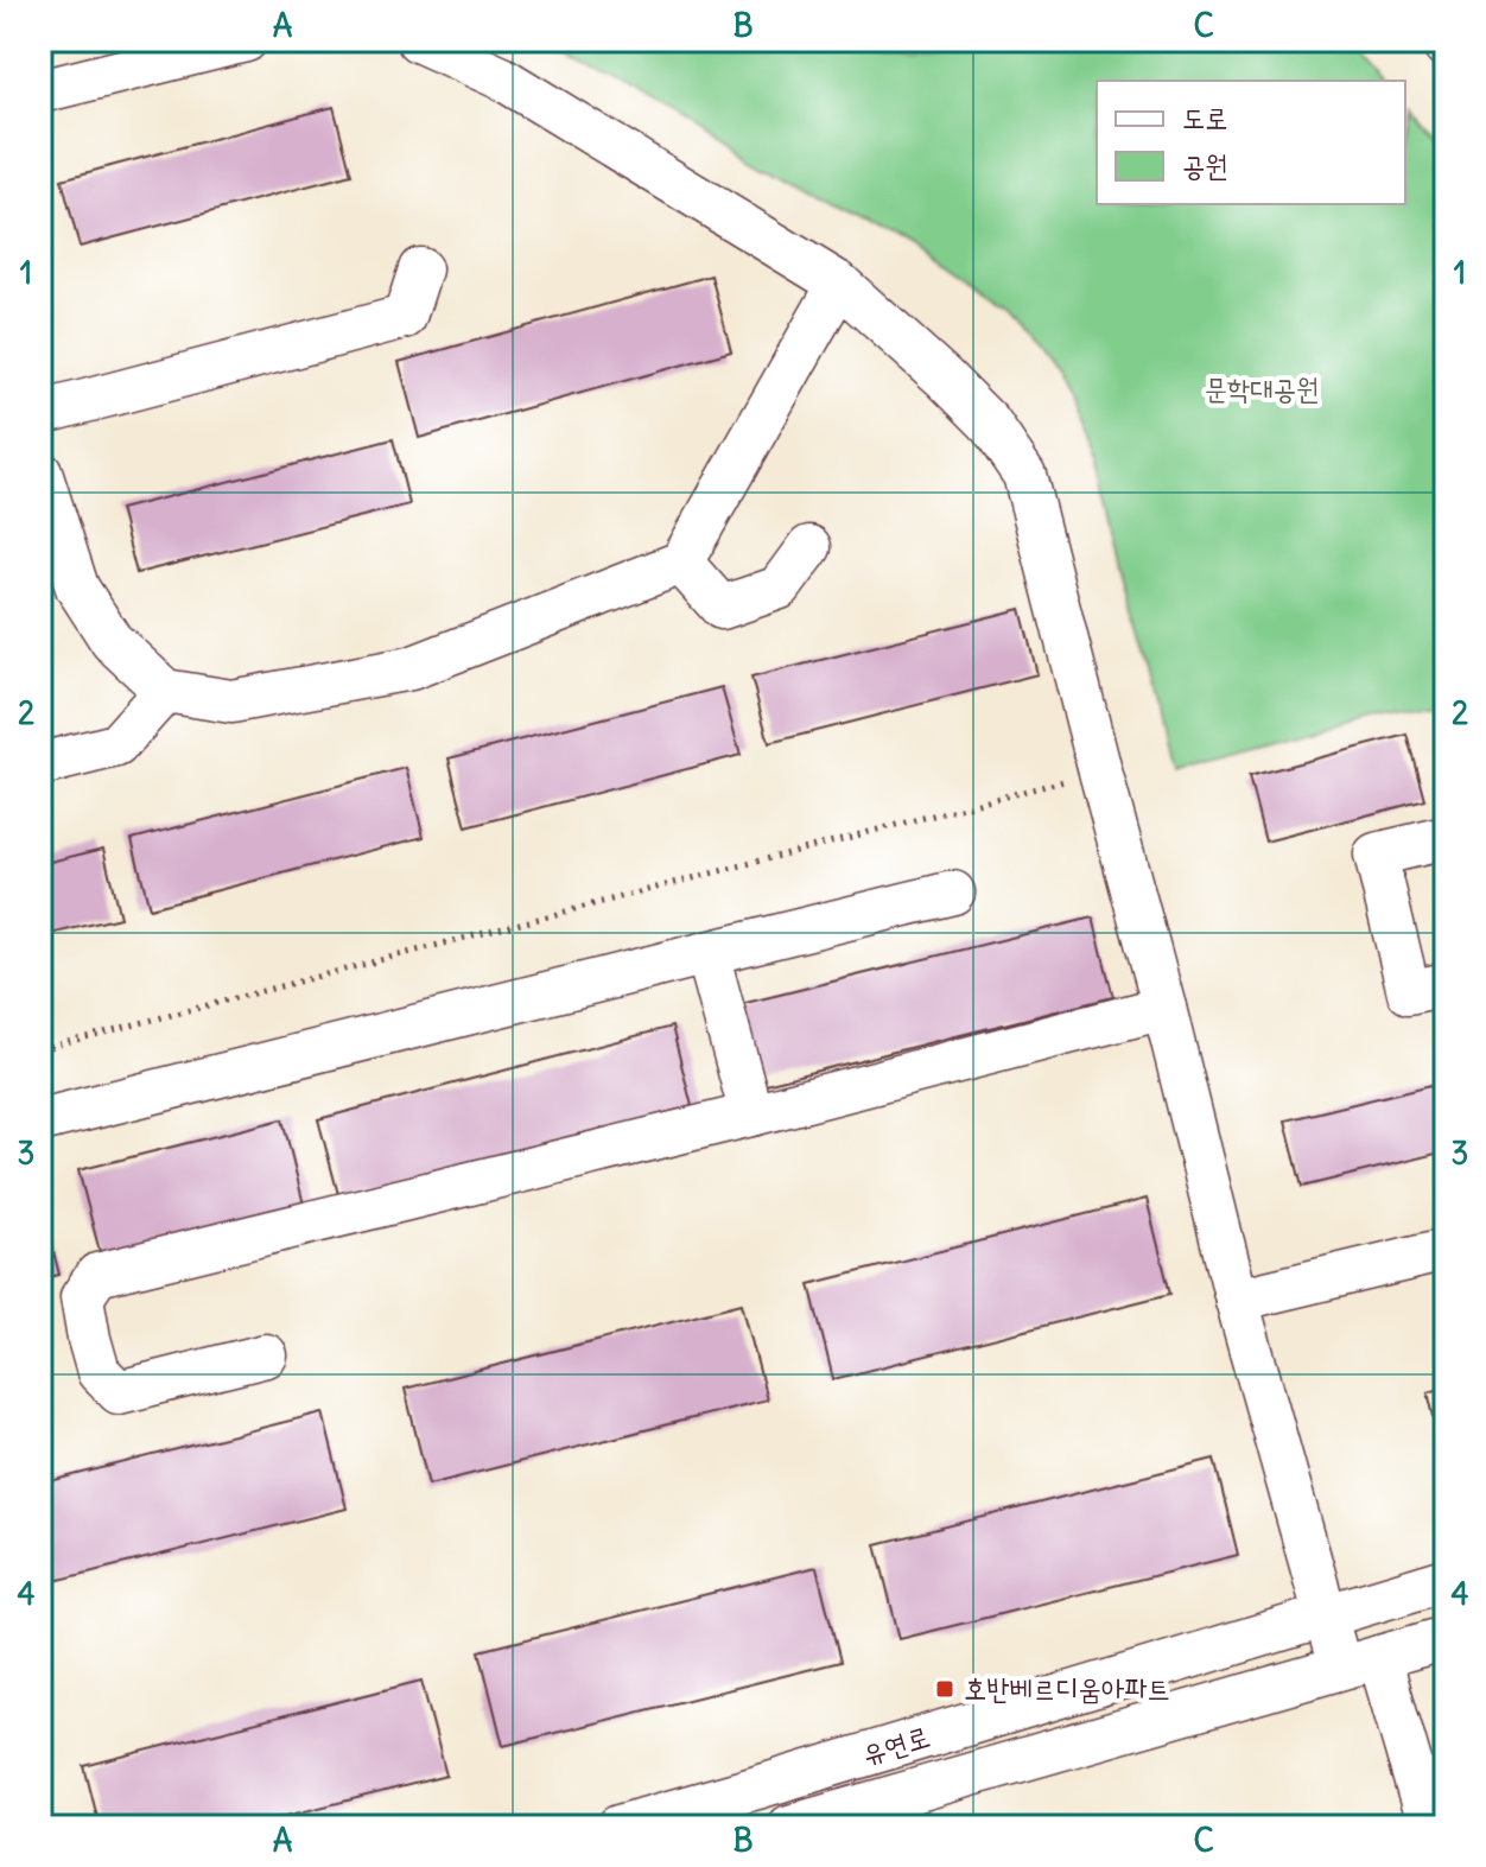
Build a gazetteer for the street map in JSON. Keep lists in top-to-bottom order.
{
  "streets": {
    "street": ["유연로"]
  },
  "parks": ["문학대공원"],
  "places": {
    "transit": ["호반베르디움아파트"]
  },
  "legend": ["도로", "공원"],
  "grid": {
    "columns": ["A", "B", "C"],
    "rows": [
      "1",
      "2",
      "3",
      "4"
    ]
  }
}
